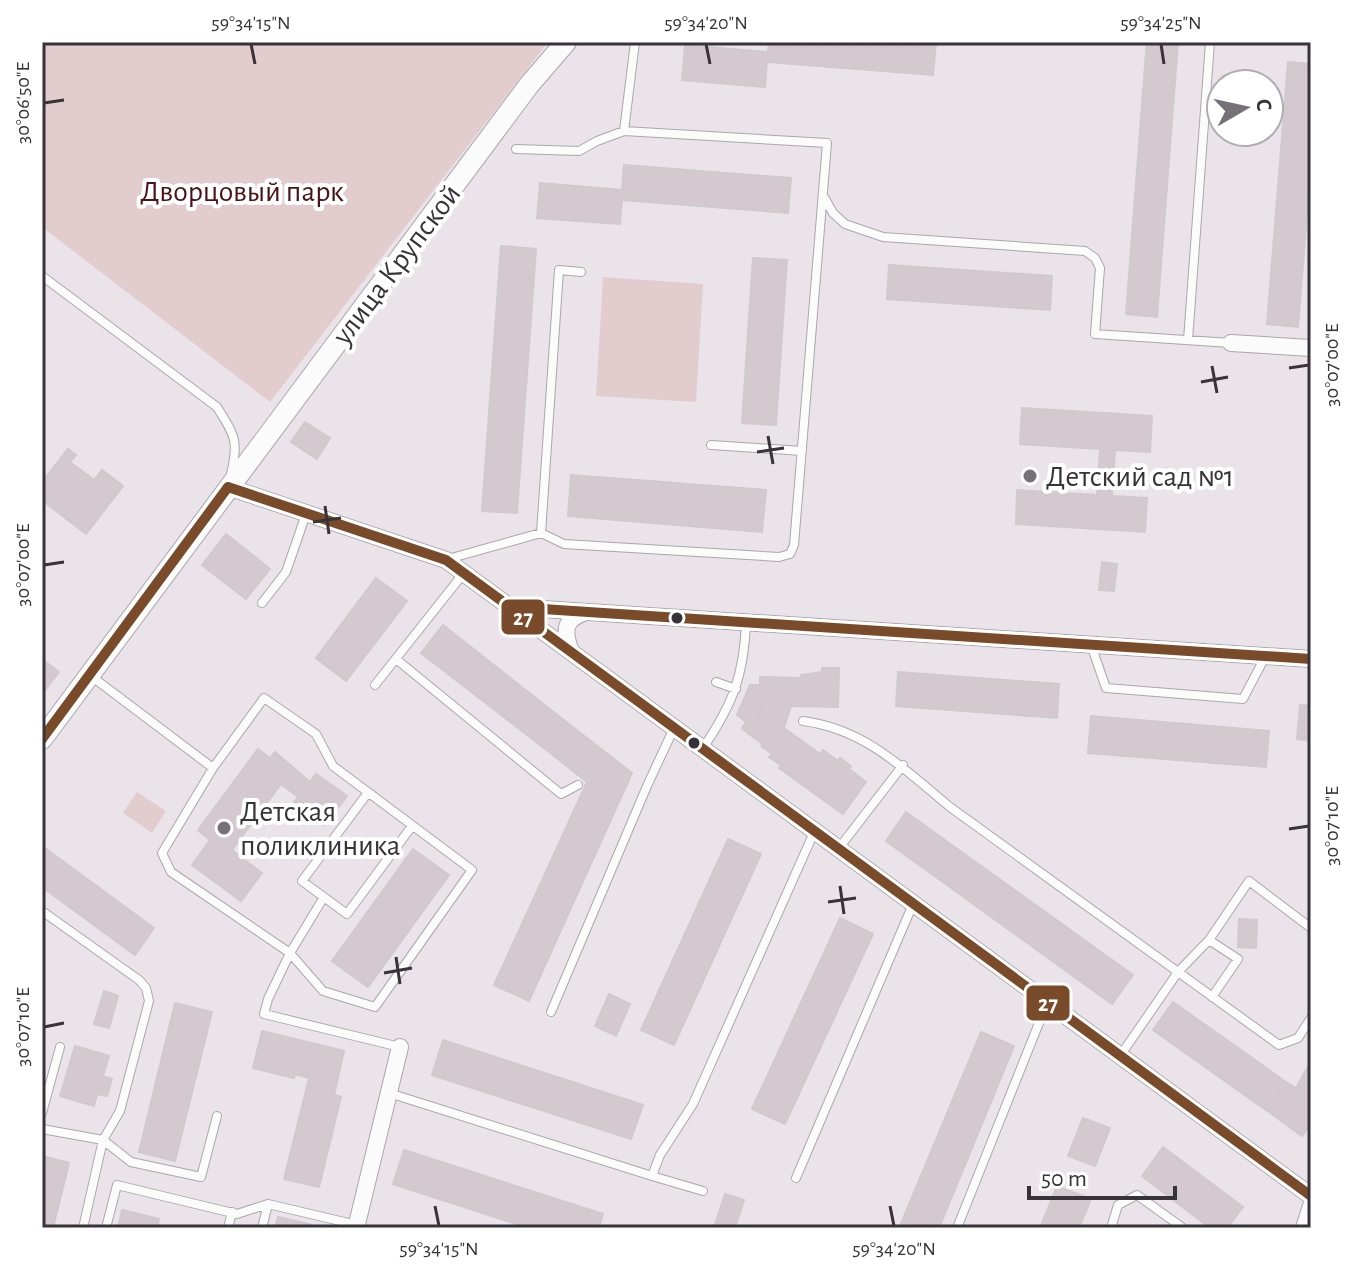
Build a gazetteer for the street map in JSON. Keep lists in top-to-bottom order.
{
  "streets": {
    "street": ["улица Крупской"]
  },
  "parks": ["Дворцовый парк"],
  "places": ["Детский сад №1", "Детская поликлиника"],
  "lines": ["transit line 27"],
  "scale_bar": "50 m",
  "north": "right",
  "coordinates": [
    "59°34'15\"N",
    "59°34'20\"N",
    "59°34'25\"N",
    "30°06'50\"E",
    "30°07'00\"E",
    "30°07'10\"E"
  ]
}
